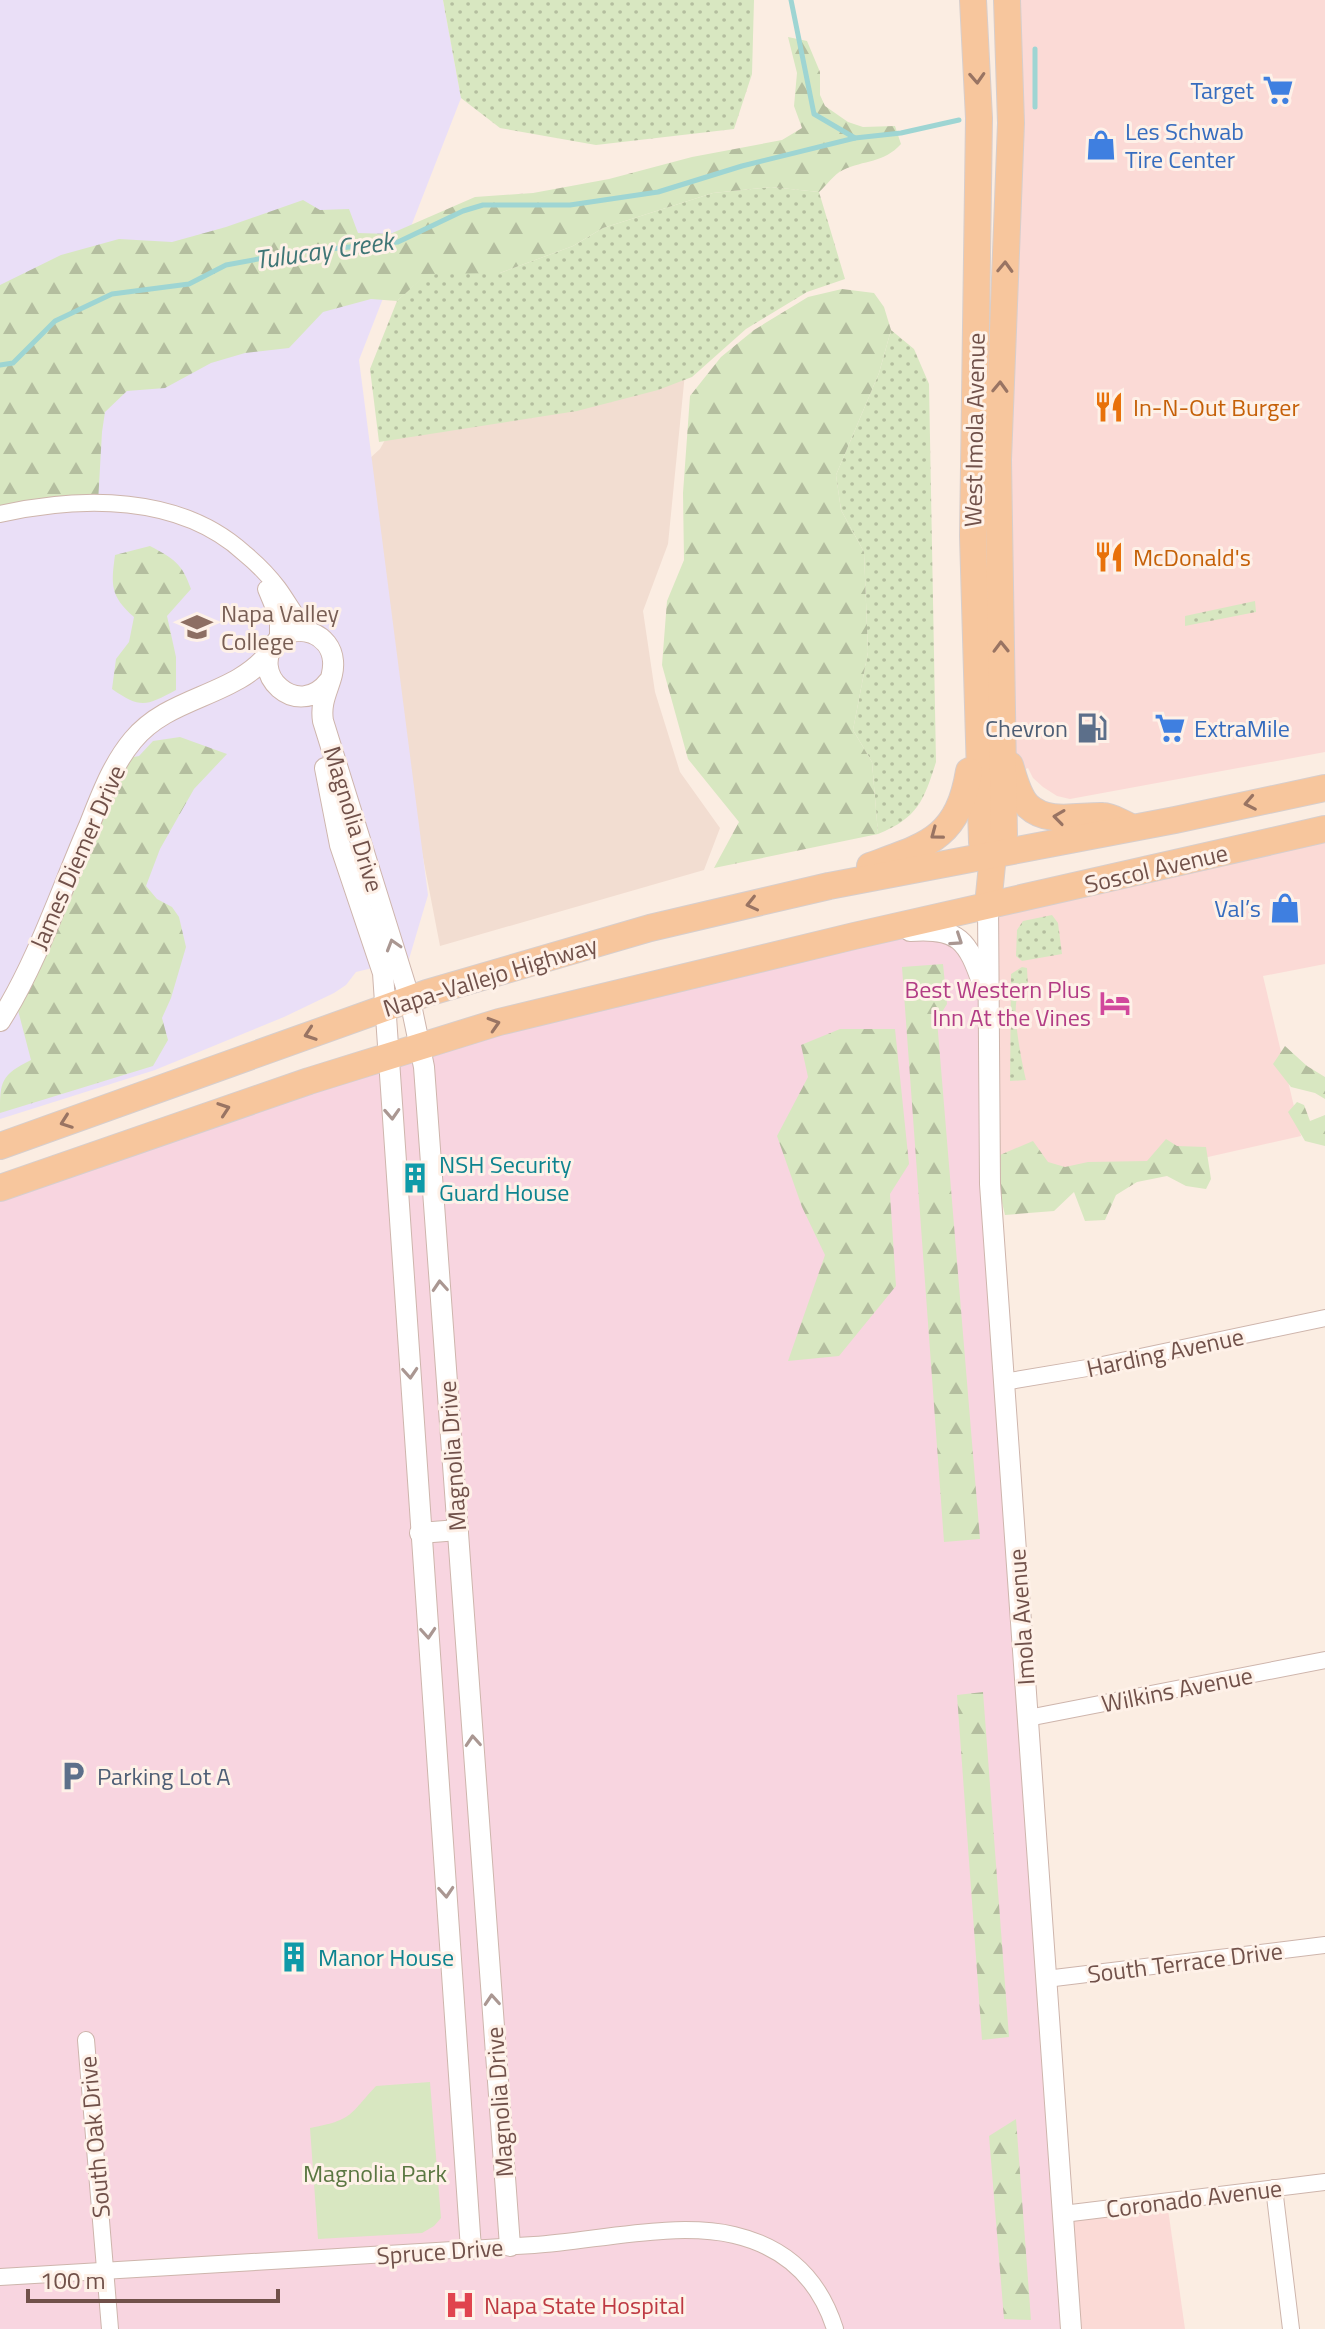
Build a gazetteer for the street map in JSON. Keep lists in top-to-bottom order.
{
  "streets": {
    "main road": ["West Imola Avenue", "Soscol Avenue", "Napa-Vallejo Highway"],
    "street": [
      "Magnolia Drive",
      "James Diemer Drive",
      "Harding Avenue",
      "Imola Avenue",
      "Wilkins Avenue",
      "South Terrace Drive",
      "South Oak Drive",
      "Coronado Avenue",
      "Spruce Drive"
    ]
  },
  "crossings": [
    ["West Imola Avenue", "Soscol Avenue"],
    ["West Imola Avenue", "Napa-Vallejo Highway"],
    ["West Imola Avenue", "Imola Avenue"],
    ["Magnolia Drive", "James Diemer Drive"],
    ["Magnolia Drive", "Napa-Vallejo Highway"],
    ["Magnolia Drive", "Spruce Drive"],
    ["Soscol Avenue", "Napa-Vallejo Highway"],
    ["Soscol Avenue", "Imola Avenue"],
    ["Napa-Vallejo Highway", "Imola Avenue"],
    ["Harding Avenue", "Imola Avenue"],
    ["Imola Avenue", "Wilkins Avenue"],
    ["Imola Avenue", "South Terrace Drive"],
    ["Imola Avenue", "Coronado Avenue"],
    ["South Oak Drive", "Spruce Drive"]
  ],
  "water": ["Tulucay Creek"],
  "parks": ["Magnolia Park"],
  "places": {
    "supermarket": ["Target", "ExtraMile"],
    "shop": ["Les Schwab Tire Center", "Val’s"],
    "restaurant": ["In-N-Out Burger", "McDonald's"],
    "school or university": ["Napa Valley College"],
    "fuel station": ["Chevron"],
    "hotel": ["Best Western Plus Inn At the Vines"],
    "building": ["NSH Security Guard House", "Manor House"],
    "parking": ["Parking Lot A"],
    "hospital": ["Napa State Hospital"]
  },
  "scale_bar": "100 m"
}
